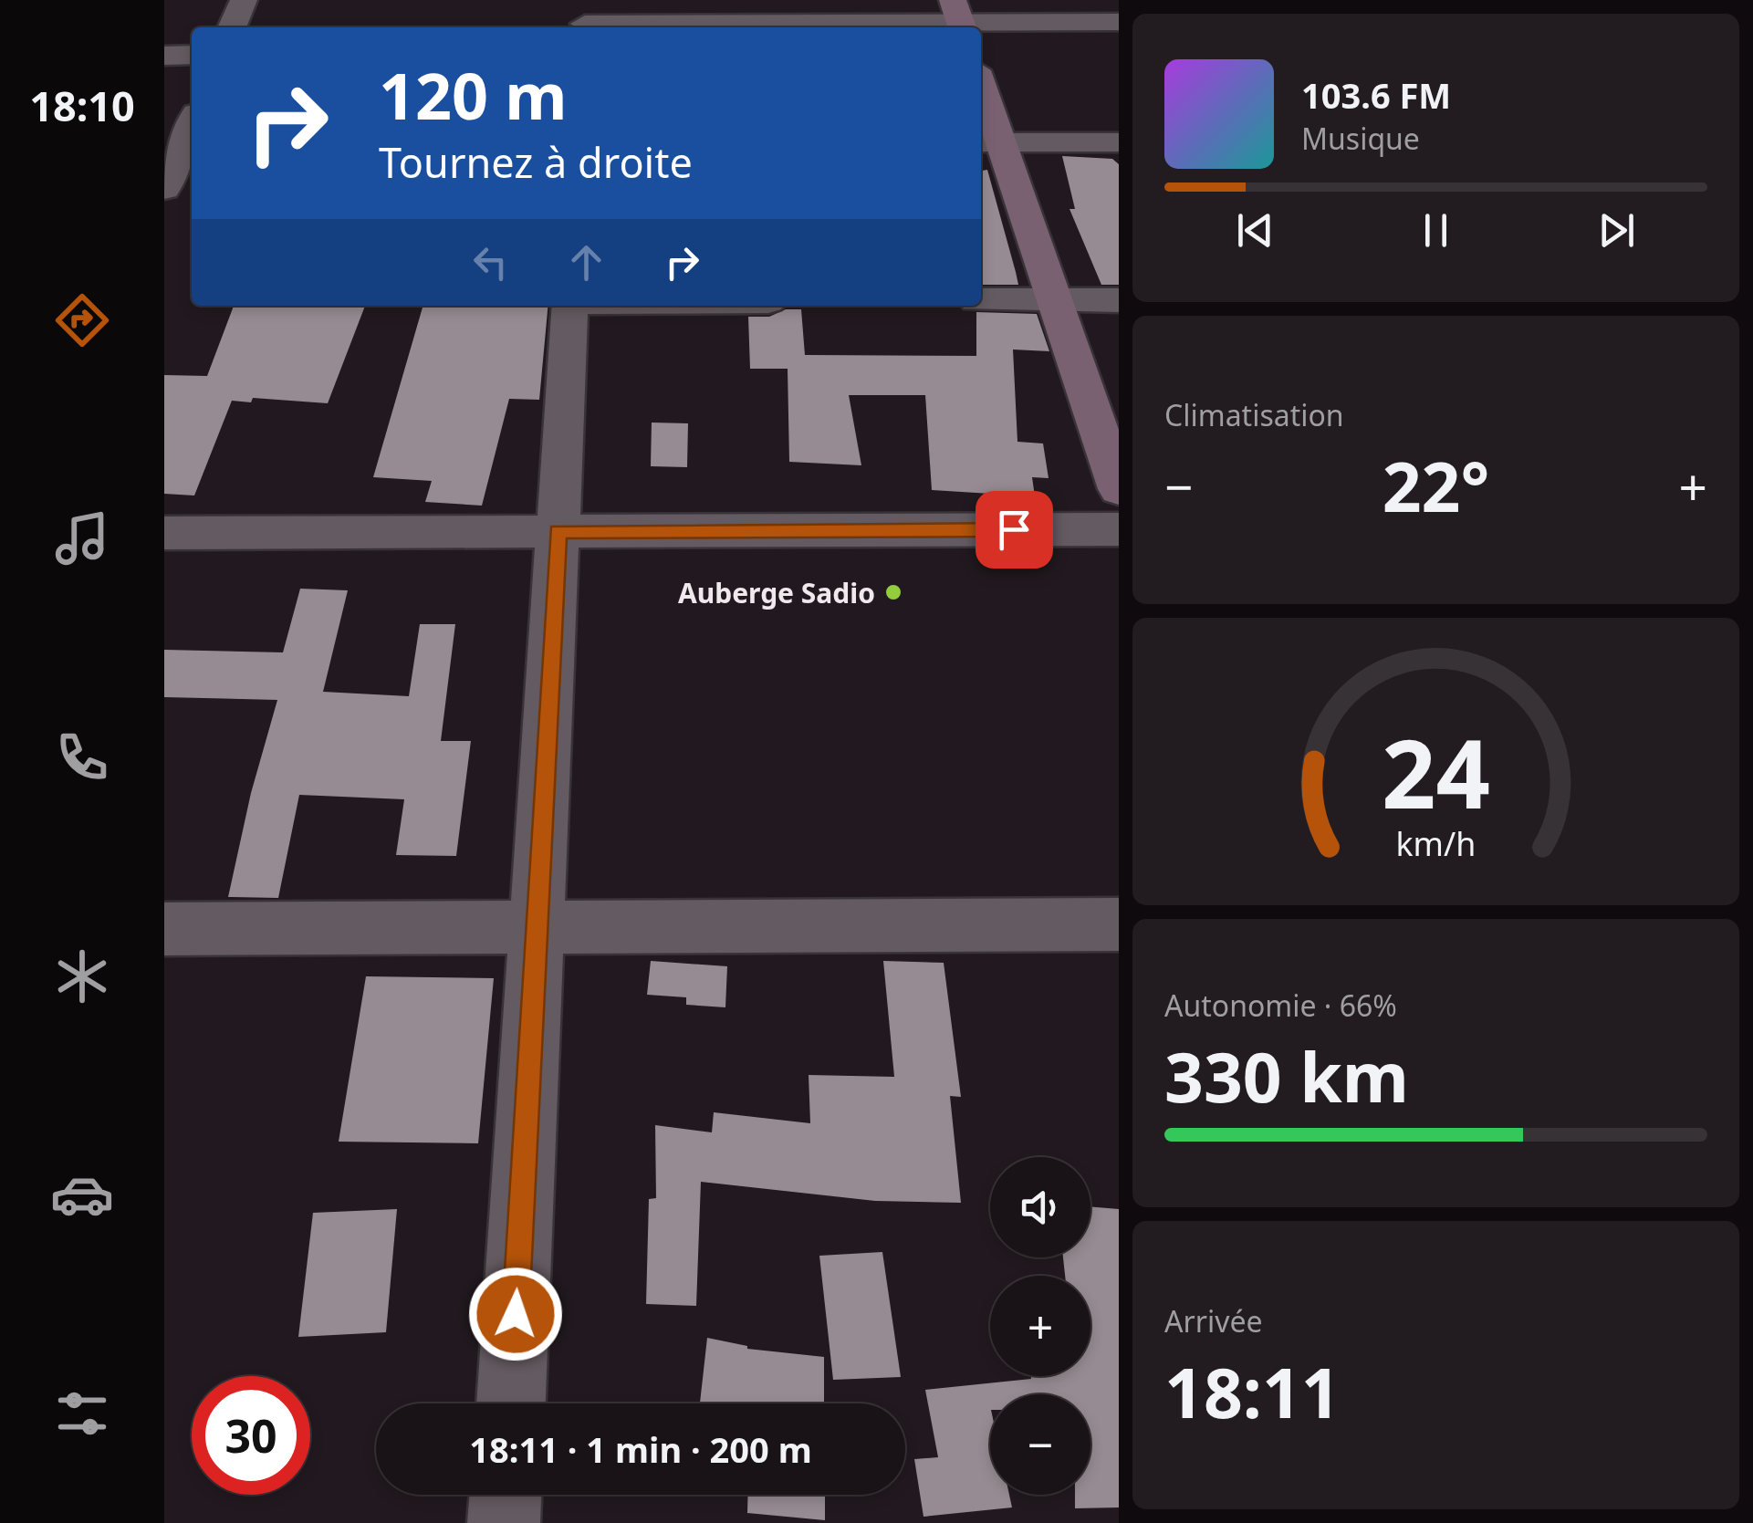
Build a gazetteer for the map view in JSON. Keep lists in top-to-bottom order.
{
  "places": ["Auberge Sadio"],
  "page": {
    "tabs": "18:10",
    "turn": ["120 m", "Tournez à droite"],
    "song": ["103.6 FM", "Musique"],
    "tile": [
      "Climatisation",
      ["Autonomie · 66%", "330 km"],
      ["Arrivée", "18:11"]
    ],
    "heat": ["−", "22°", "+"],
    "map_buttons": ["+", "−"],
    "limit": "30",
    "trip": "18:11 · 1 min · 200 m",
    "gauge": ["24", "km/h"]
  }
}
